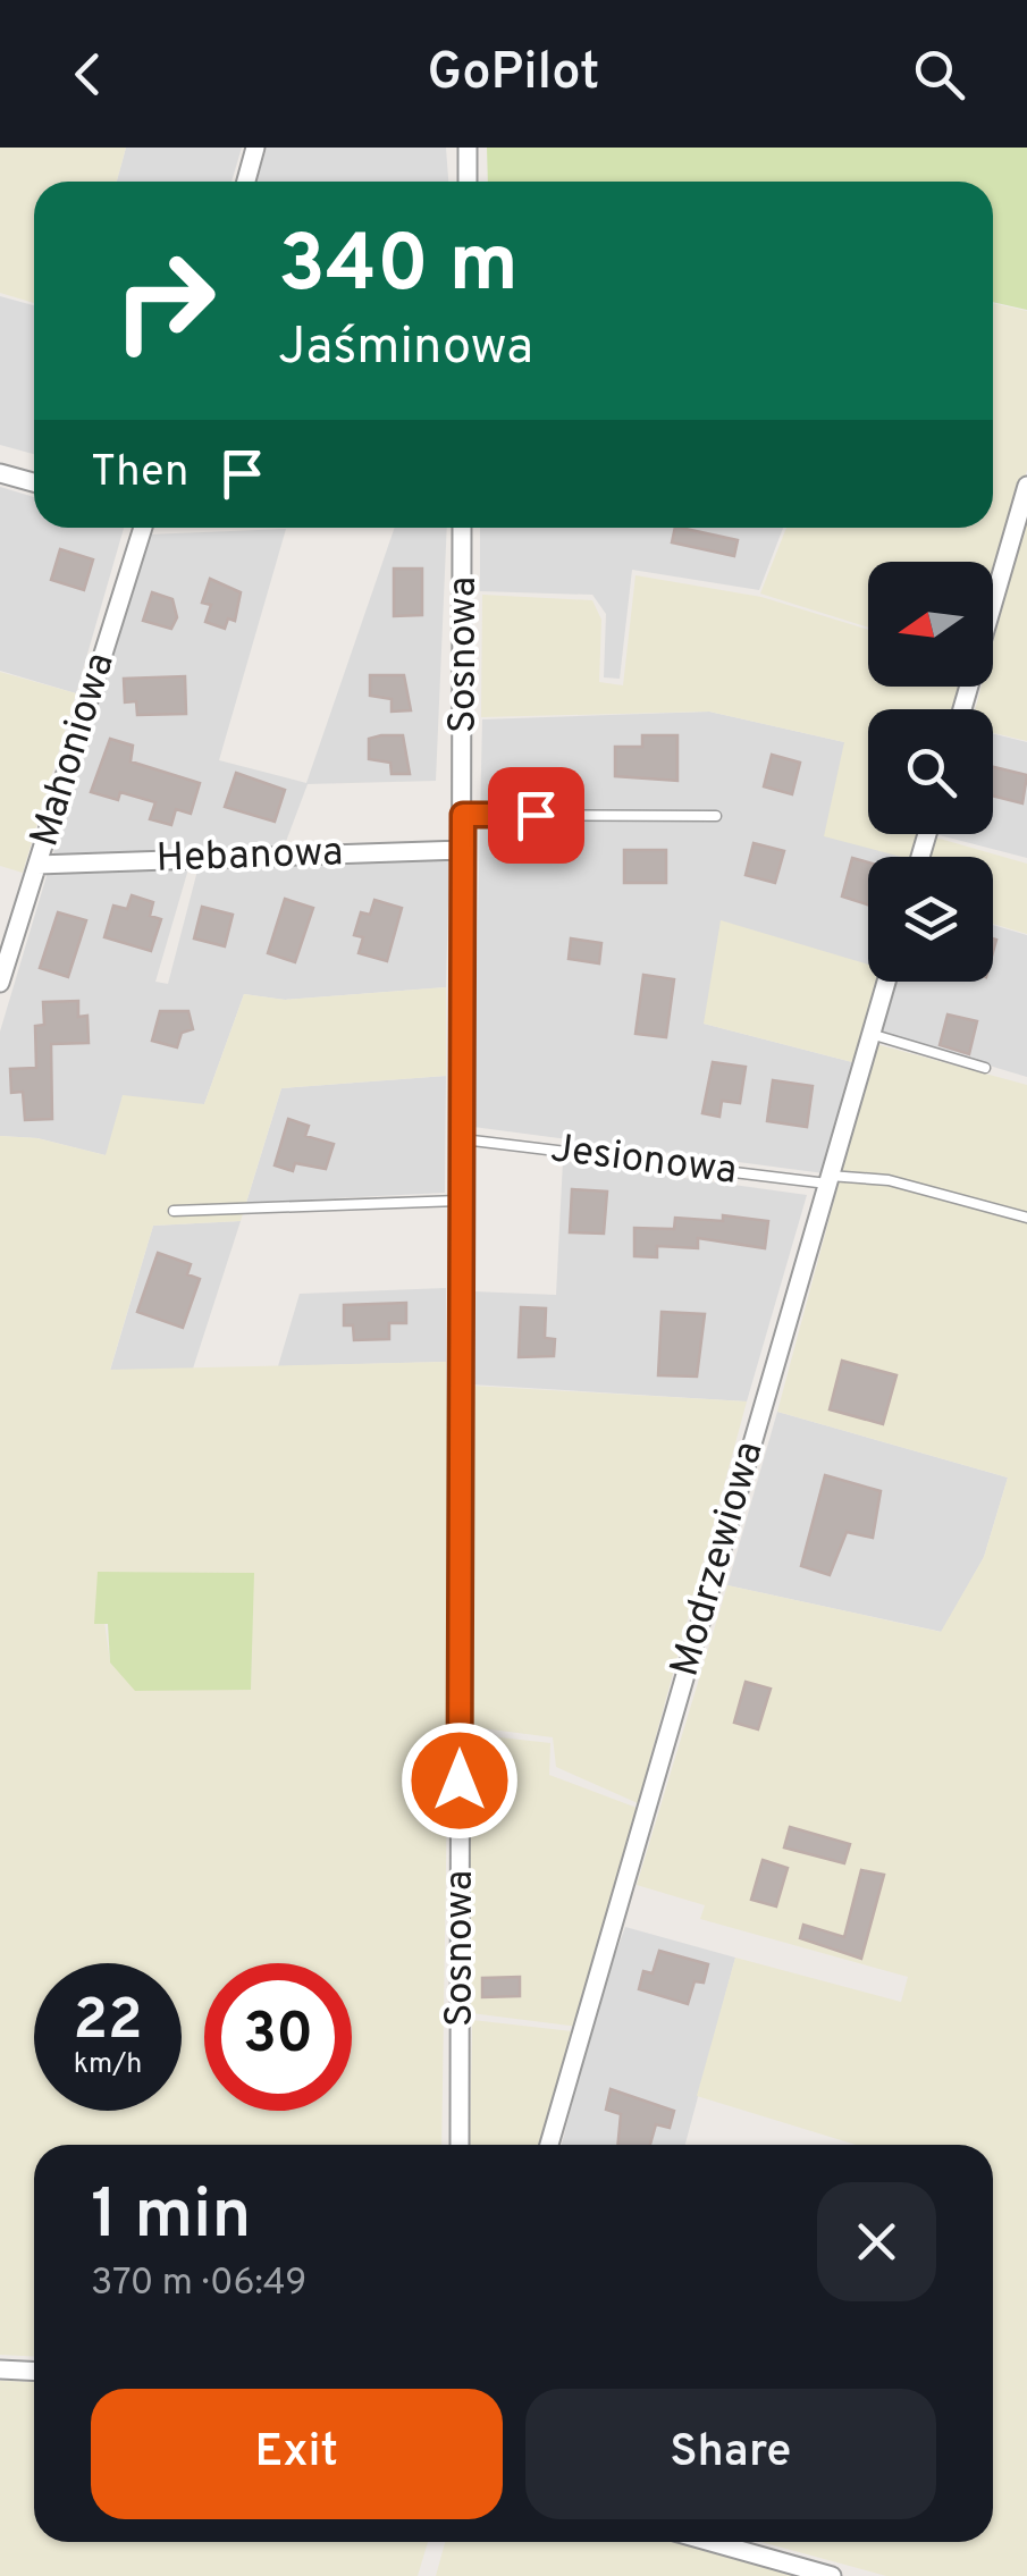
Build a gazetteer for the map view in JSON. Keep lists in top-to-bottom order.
{
  "streets": {
    "street": [
      "Sosnowa",
      "Mahoniowa",
      "Hebanowa",
      "Modrzewiowa"
    ],
    "lane": ["Jesionowa"]
  },
  "crossings": [
    ["Sosnowa", "Hebanowa"],
    ["Sosnowa", "Jesionowa"],
    ["Mahoniowa", "Hebanowa"],
    ["Jesionowa", "Modrzewiowa"]
  ],
  "north": "left",
  "page": {
    "header": "GoPilot",
    "turn": ["340 m", "Jaśminowa"],
    "then": "Then",
    "speed": "22 km/h",
    "limit": "30",
    "heading": ["1 min", "370 m · 06:49"],
    "buttons": ["Exit", "Share"]
  }
}
